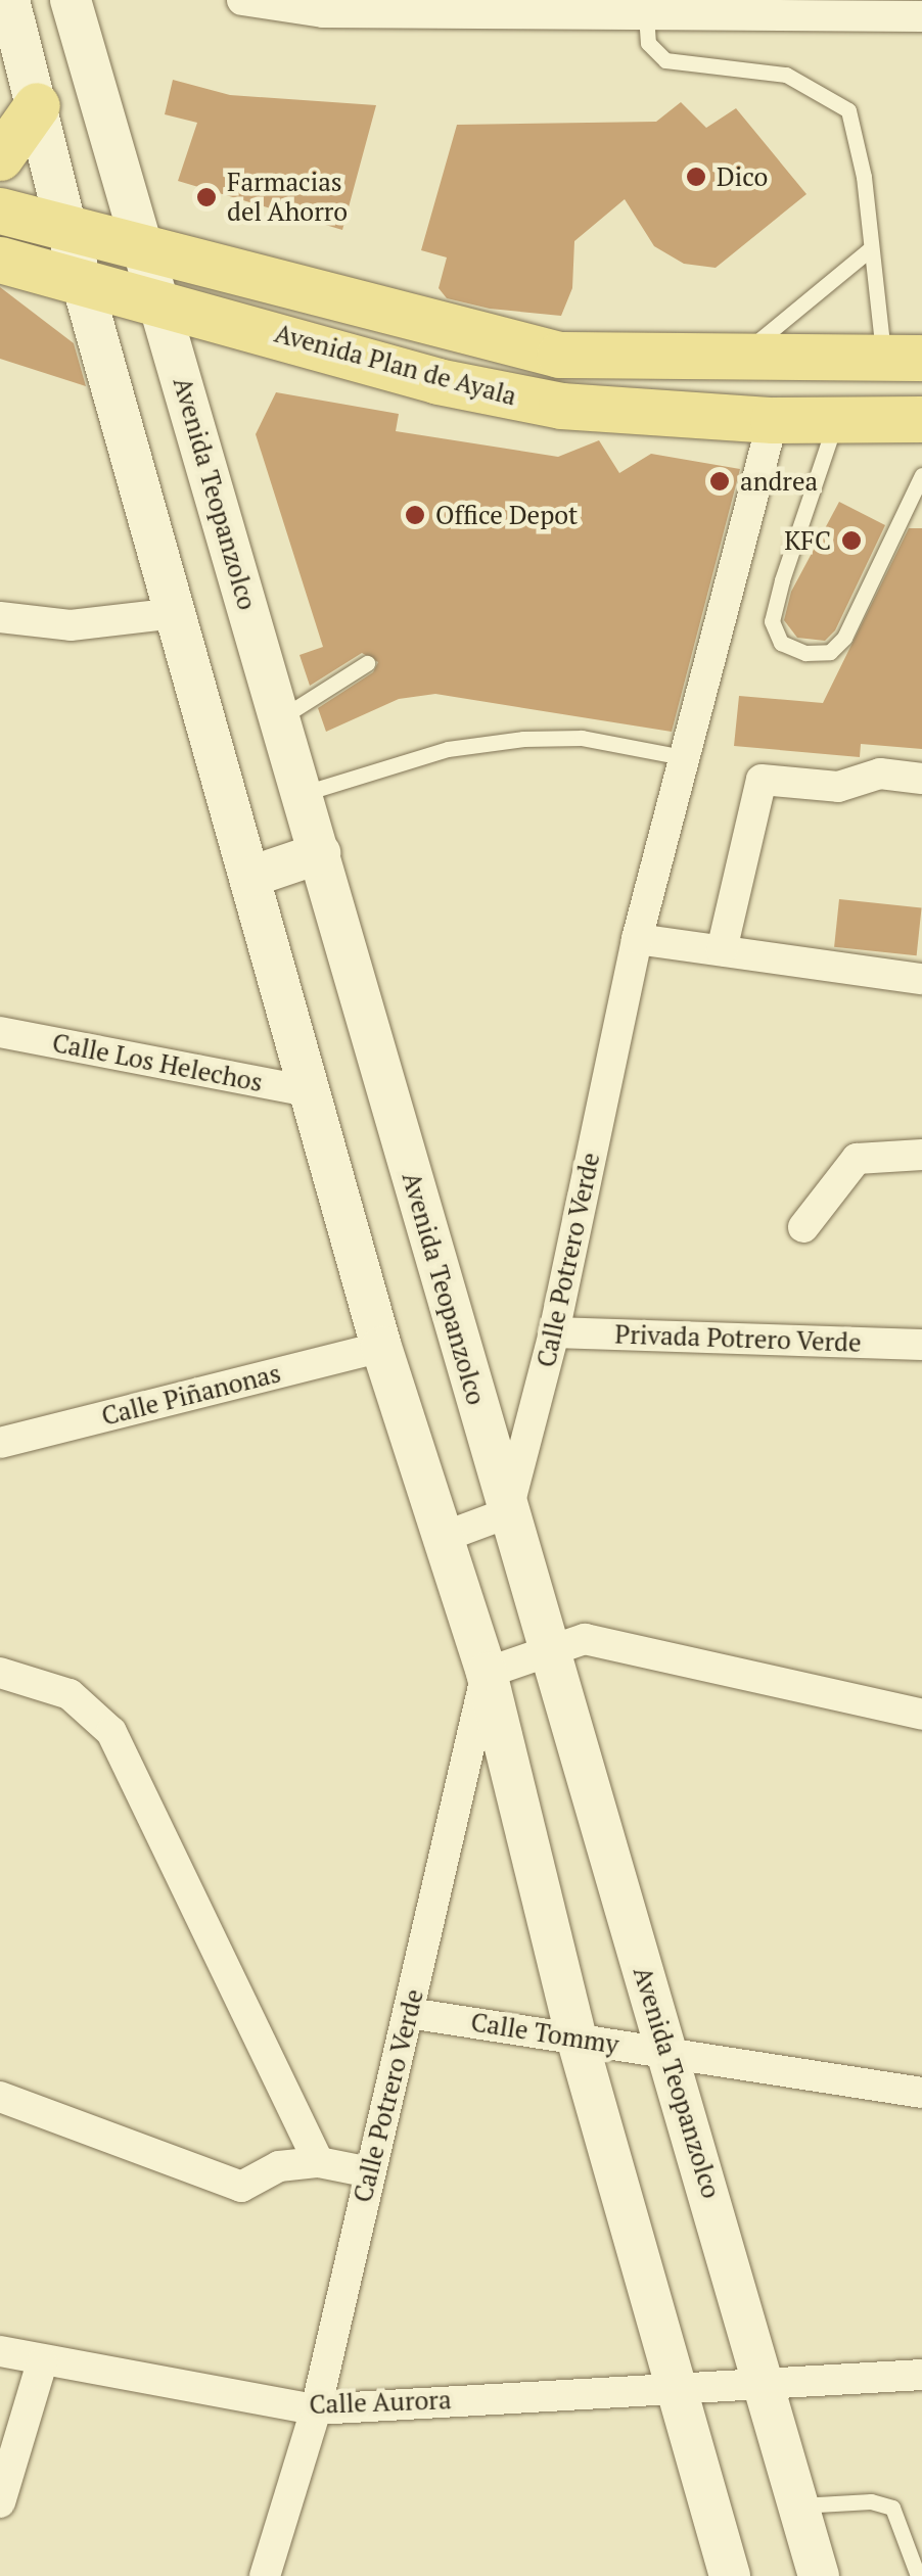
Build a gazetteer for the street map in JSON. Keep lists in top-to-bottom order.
{
  "streets": {
    "main road": ["Avenida Plan de Ayala", "Avenida Teopanzolco"],
    "street": [
      "Calle Los Helechos",
      "Calle Potrero Verde",
      "Privada Potrero Verde",
      "Calle Piñanonas",
      "Calle Tommy",
      "Calle Aurora"
    ]
  },
  "crossings": [
    ["Avenida Plan de Ayala", "Avenida Teopanzolco"],
    ["Avenida Plan de Ayala", "Calle Potrero Verde"],
    ["Avenida Teopanzolco", "Calle Potrero Verde"],
    ["Avenida Teopanzolco", "Calle Tommy"],
    ["Avenida Teopanzolco", "Calle Aurora"],
    ["Calle Potrero Verde", "Privada Potrero Verde"],
    ["Calle Potrero Verde", "Calle Tommy"],
    ["Calle Potrero Verde", "Calle Aurora"]
  ],
  "places": [
    "Dico",
    "Farmacias del Ahorro",
    "andrea",
    "Office Depot",
    "KFC"
  ]
}
